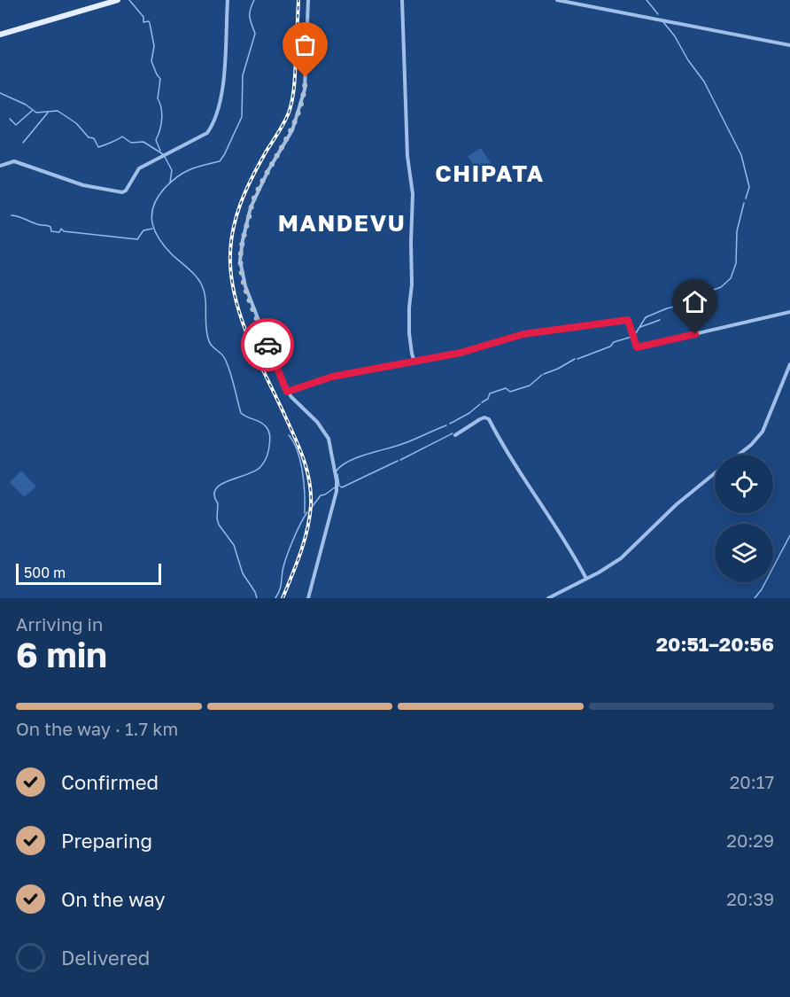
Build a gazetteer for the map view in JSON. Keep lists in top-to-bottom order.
{
  "districts": ["CHIPATA", "MANDEVU"],
  "scale_bar": "500 m",
  "page": {
    "scale": "500 m",
    "heading": ["6 min", "Arriving in", "20:51–20:56"],
    "bar": "On the way · 1.7 km",
    "list": [
      ["Confirmed", "20:17"],
      ["Preparing", "20:29"],
      ["On the way", "20:39"],
      "Delivered"
    ]
  }
}
